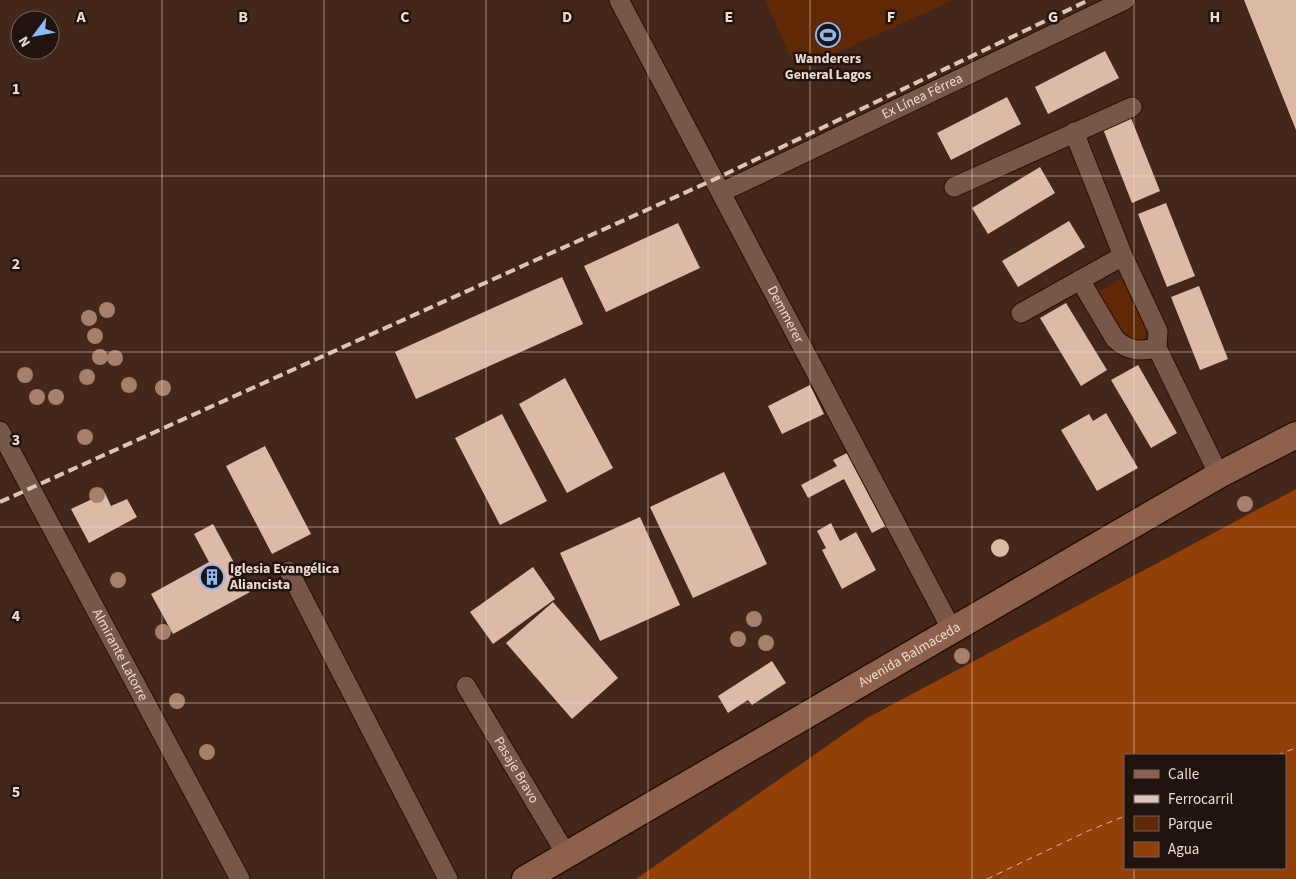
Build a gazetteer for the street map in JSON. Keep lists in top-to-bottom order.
{
  "streets": {
    "main road": ["Avenida Balmaceda"],
    "street": [
      "Ex Línea Férrea",
      "Demmerer",
      "Almirante Latorre",
      "Pasaje Bravo"
    ]
  },
  "crossings": [
    ["Ex Línea Férrea", "Demmerer"],
    ["Demmerer", "Avenida Balmaceda"],
    ["Avenida Balmaceda", "Pasaje Bravo"]
  ],
  "places": {
    "sports": ["Wanderers General Lagos"],
    "building": ["Iglesia Evangélica Aliancista"]
  },
  "legend": [
    "Calle",
    "Ferrocarril",
    "Parque",
    "Agua"
  ],
  "north": "bottom left",
  "grid": {
    "columns": [
      "A",
      "B",
      "C",
      "D",
      "E",
      "F",
      "G",
      "H"
    ],
    "rows": [
      "1",
      "2",
      "3",
      "4",
      "5"
    ]
  }
}
